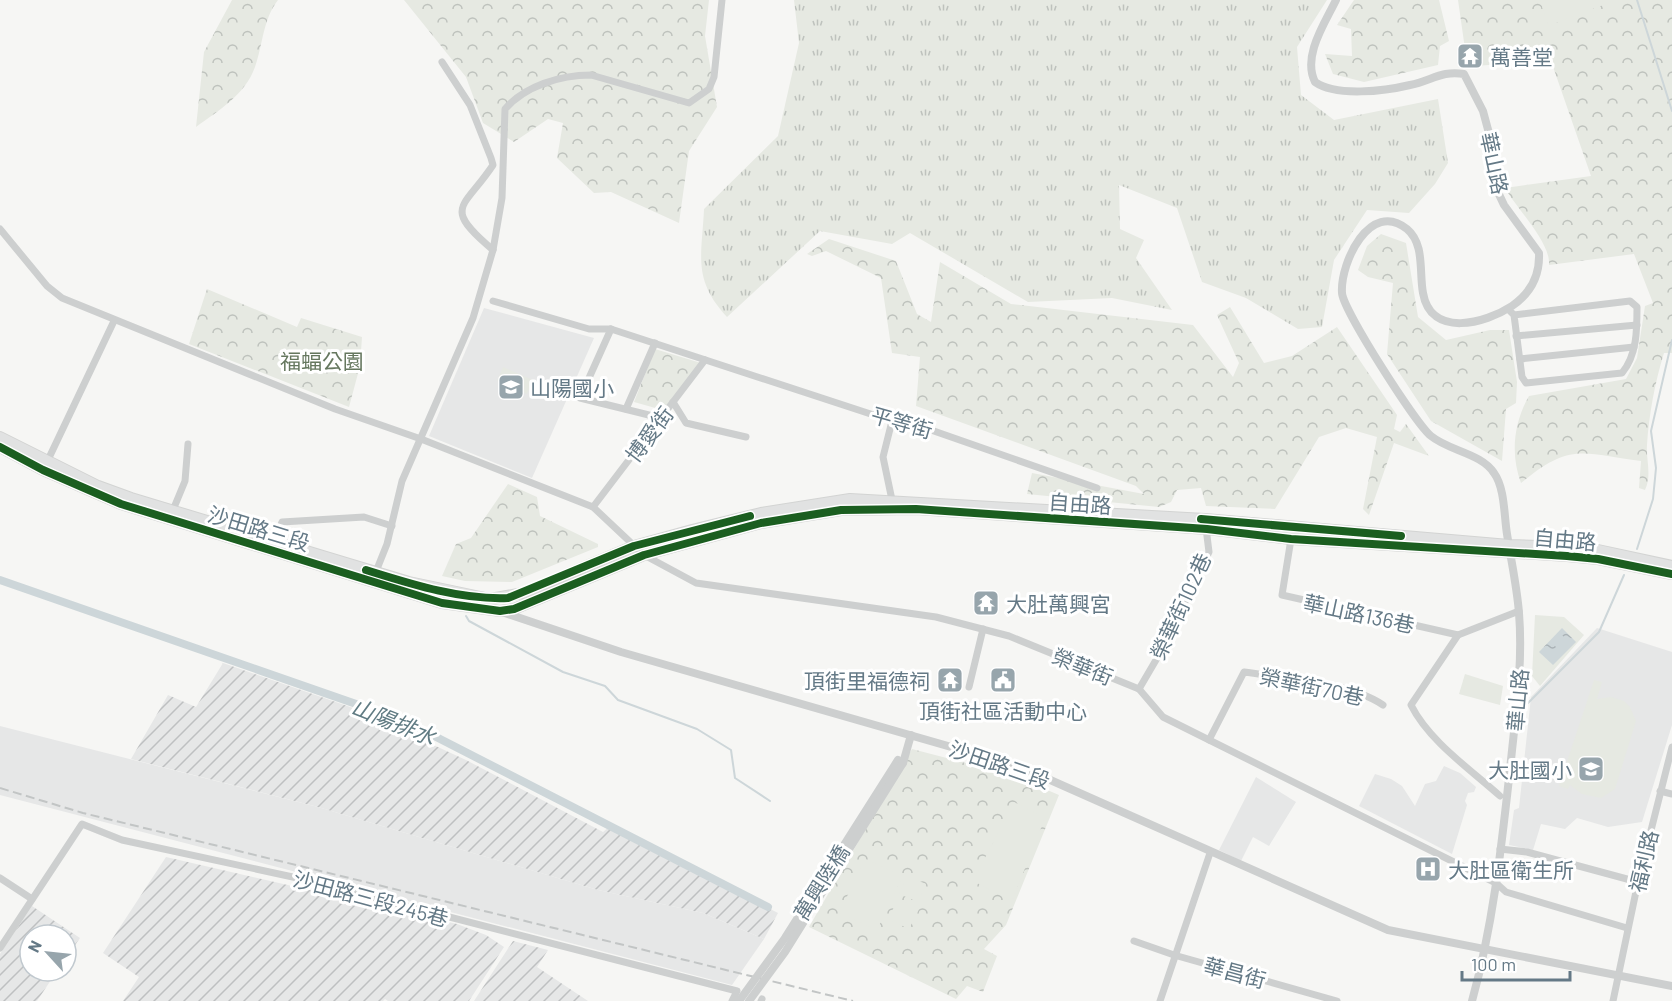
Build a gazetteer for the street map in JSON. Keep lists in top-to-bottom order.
{
  "streets": {
    "main road": ["自由路", "沙田路三段"],
    "street": [
      "華山路",
      "平等街",
      "博愛街",
      "榮華街102巷",
      "華山路136巷",
      "榮華街",
      "榮華街70巷",
      "福利路",
      "萬興陸橋",
      "沙田路三段245巷",
      "華昌街"
    ]
  },
  "crossings": [
    ["華山路", "自由路"],
    ["華山路", "沙田路三段"],
    ["華山路", "榮華街"],
    ["平等街", "博愛街"],
    ["博愛街", "榮華街"],
    ["自由路", "沙田路三段"],
    ["自由路", "榮華街102巷"],
    ["自由路", "華山路136巷"],
    ["自由路", "榮華街"],
    ["沙田路三段", "福利路"],
    ["榮華街102巷", "榮華街"],
    ["榮華街", "榮華街70巷"],
    ["榮華街", "福利路"]
  ],
  "water": ["山陽排水"],
  "parks": ["福蝠公園"],
  "places": {
    "temple": ["萬善堂", "大肚萬興宮", "頂街里福德祠"],
    "school or university": ["山陽國小", "大肚國小"],
    "public building": ["頂街社區活動中心"],
    "hospital": ["大肚區衛生所"]
  },
  "scale_bar": "100 m",
  "north": "top left"
}
